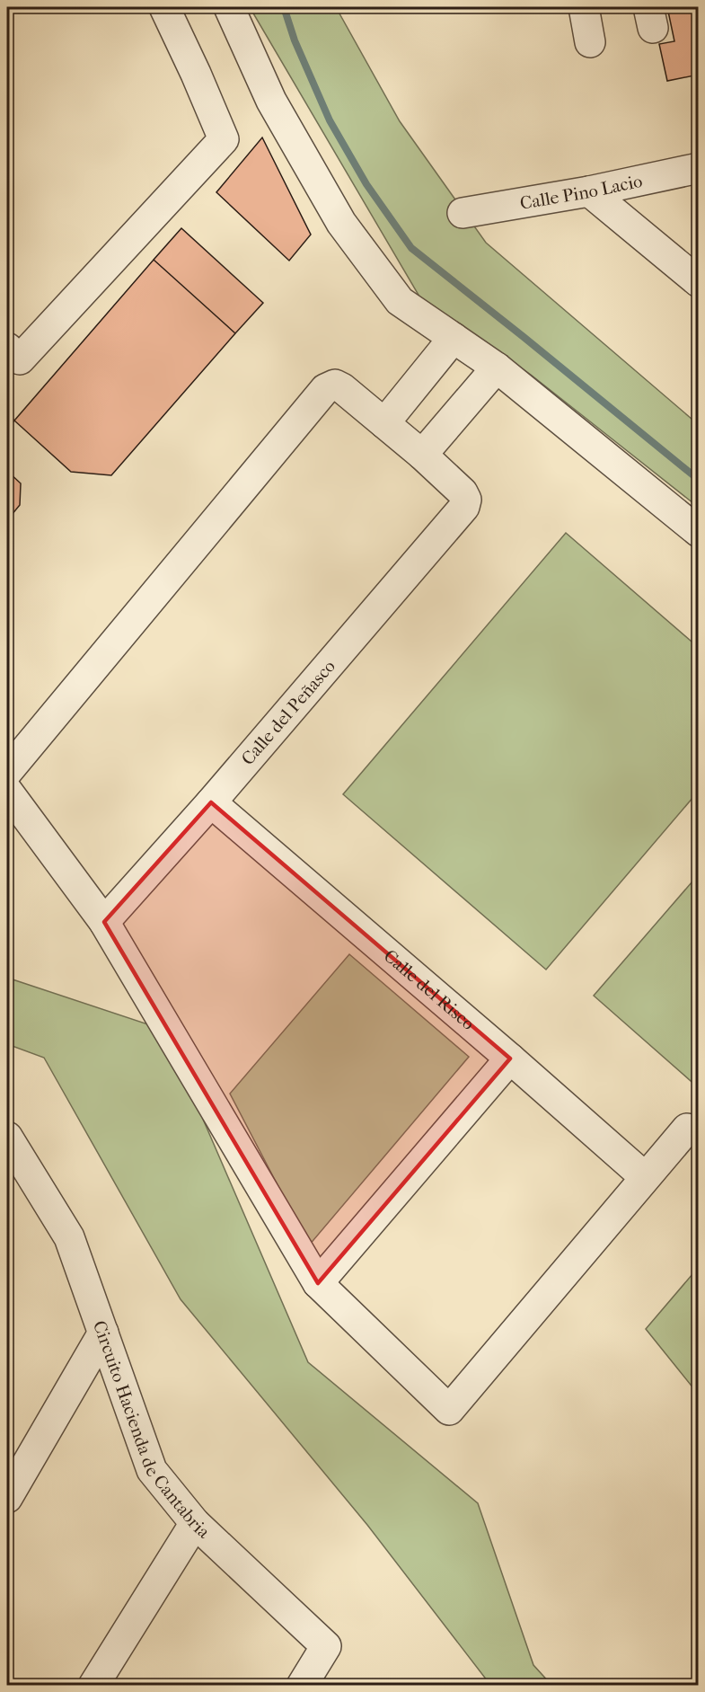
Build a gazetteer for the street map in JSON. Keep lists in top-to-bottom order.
{
  "streets": {
    "street": [
      "Calle Pino Lacio",
      "Calle del Peñasco",
      "Calle del Risco",
      "Circuito Hacienda de Cantabria"
    ]
  },
  "crossings": [
    ["Calle del Peñasco", "Calle del Risco"]
  ]
}
